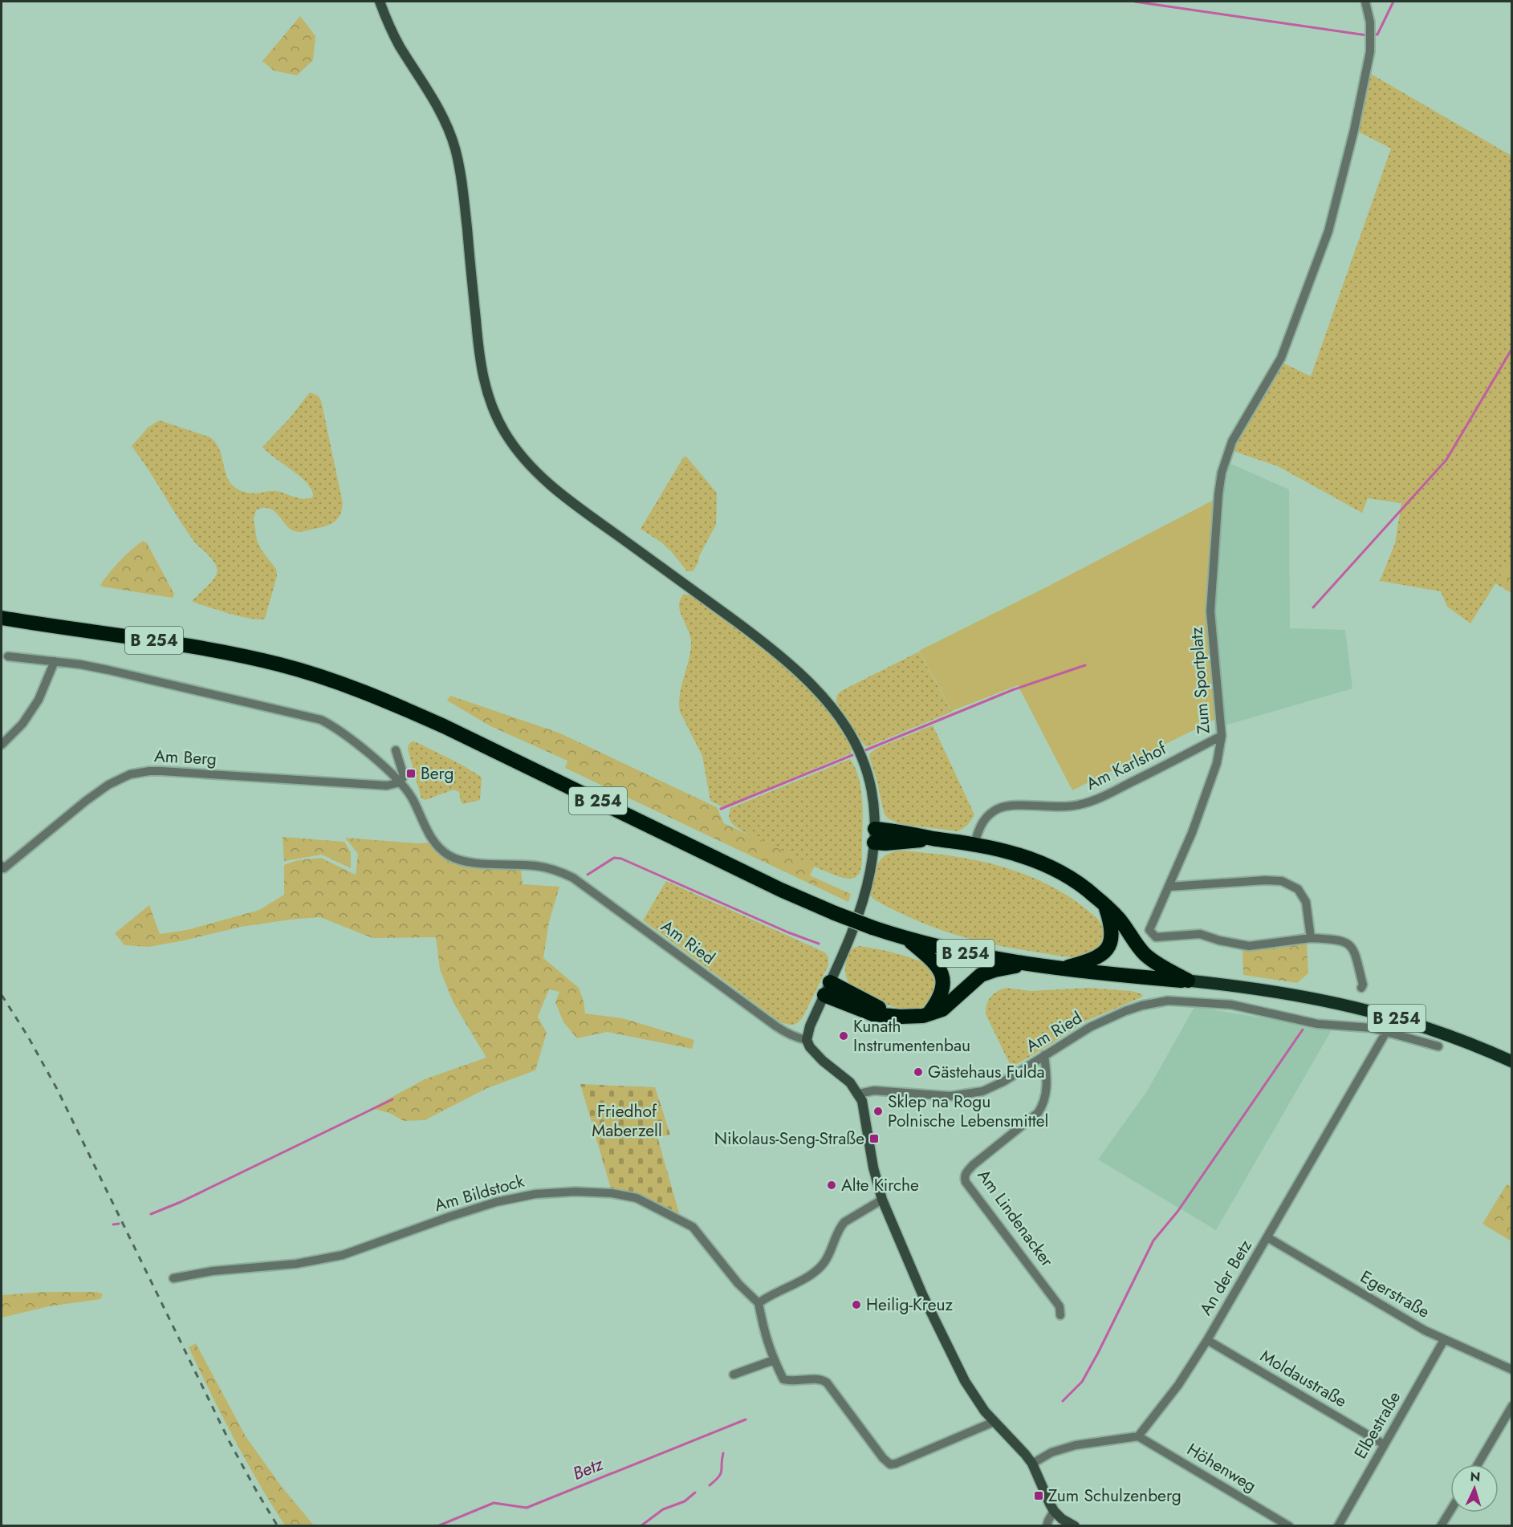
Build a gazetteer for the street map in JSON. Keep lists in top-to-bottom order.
{
  "streets": {
    "highway": ["B 254"],
    "street": [
      "Zum Sportplatz",
      "Am Berg",
      "Am Karlshof",
      "Am Ried",
      "Am Bildstock",
      "Am Lindenacker",
      "An der Betz",
      "Egerstraße",
      "Moldaustraße",
      "Elbestraße",
      "Höhenweg"
    ]
  },
  "crossings": [
    ["Zum Sportplatz", "Am Karlshof"],
    ["Am Berg", "Am Ried"],
    ["Am Ried", "Am Lindenacker"],
    ["Am Ried", "An der Betz"],
    ["An der Betz", "Egerstraße"],
    ["An der Betz", "Moldaustraße"],
    ["An der Betz", "Höhenweg"],
    ["Egerstraße", "Elbestraße"],
    ["Moldaustraße", "Elbestraße"]
  ],
  "water": ["Betz"],
  "parks": ["Friedhof Maberzell"],
  "places": {
    "transit": ["Berg", "Nikolaus-Seng-Straße", "Zum Schulzenberg"],
    "other": [
      "Kunath Instrumentenbau",
      "Gästehaus Fulda",
      "Sklep na Rogu Polnische Lebensmittel",
      "Alte Kirche",
      "Heilig-Kreuz"
    ]
  },
  "north": "top"
}
